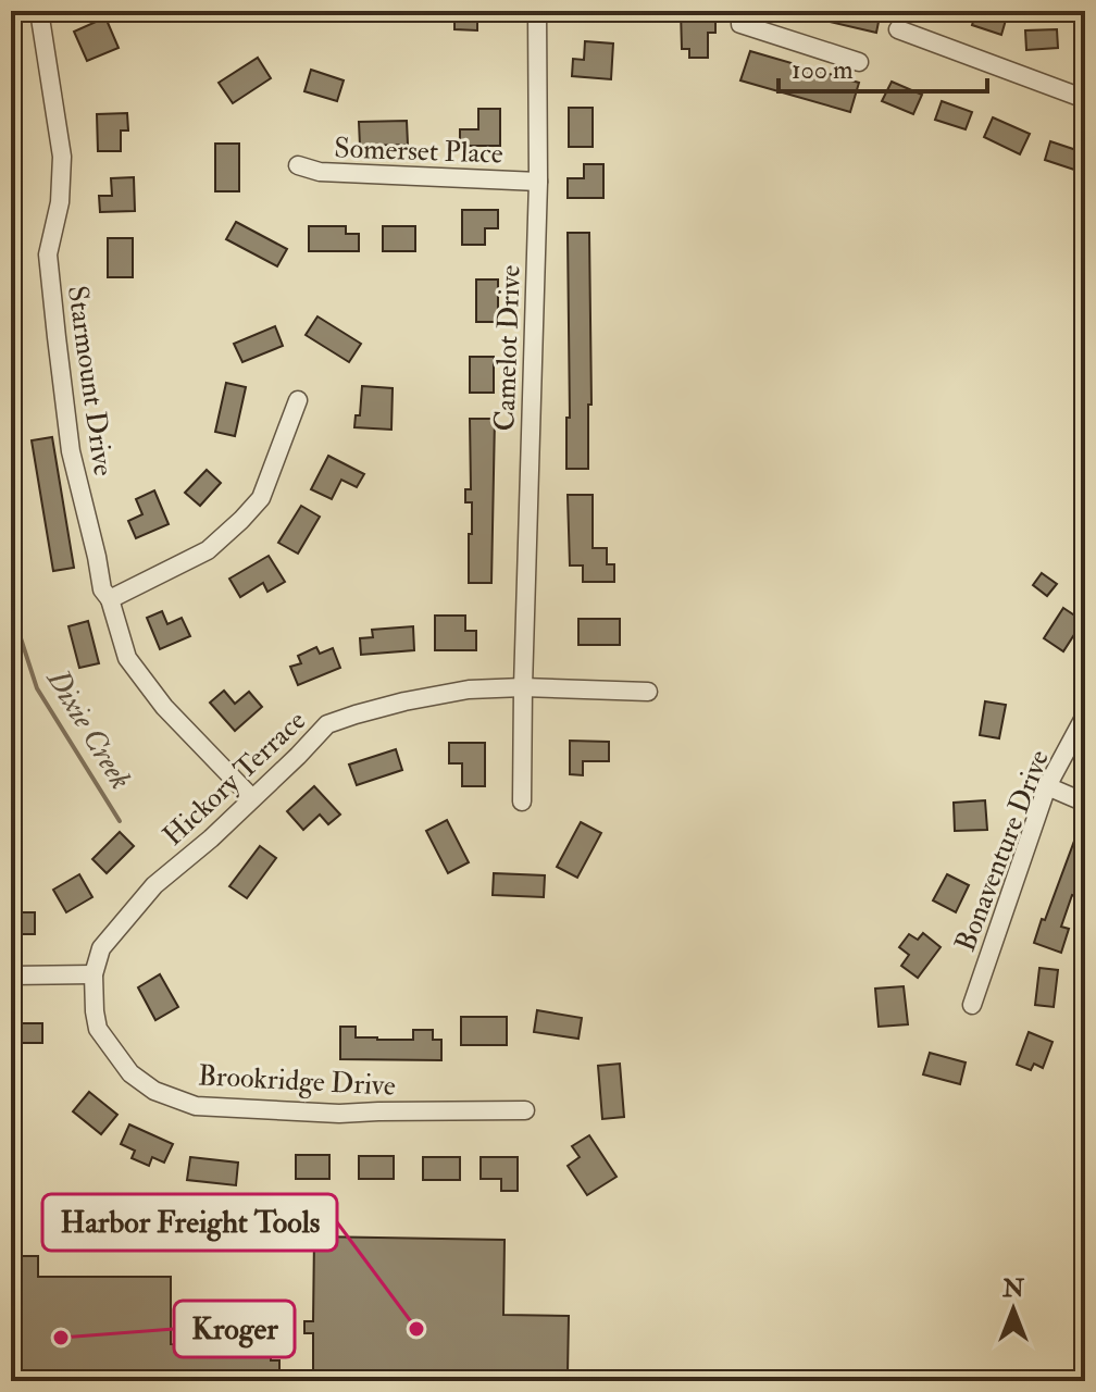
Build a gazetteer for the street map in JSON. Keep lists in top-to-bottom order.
{
  "streets": {
    "street": [
      "Somerset Place",
      "Camelot Drive",
      "Starmount Drive",
      "Hickory Terrace",
      "Bonaventure Drive",
      "Brookridge Drive"
    ]
  },
  "crossings": [
    ["Somerset Place", "Camelot Drive"],
    ["Camelot Drive", "Hickory Terrace"],
    ["Starmount Drive", "Hickory Terrace"],
    ["Hickory Terrace", "Brookridge Drive"]
  ],
  "water": ["Dixie Creek"],
  "places": ["Harbor Freight Tools", "Kroger"],
  "scale_bar": "100 m",
  "north": "top"
}
